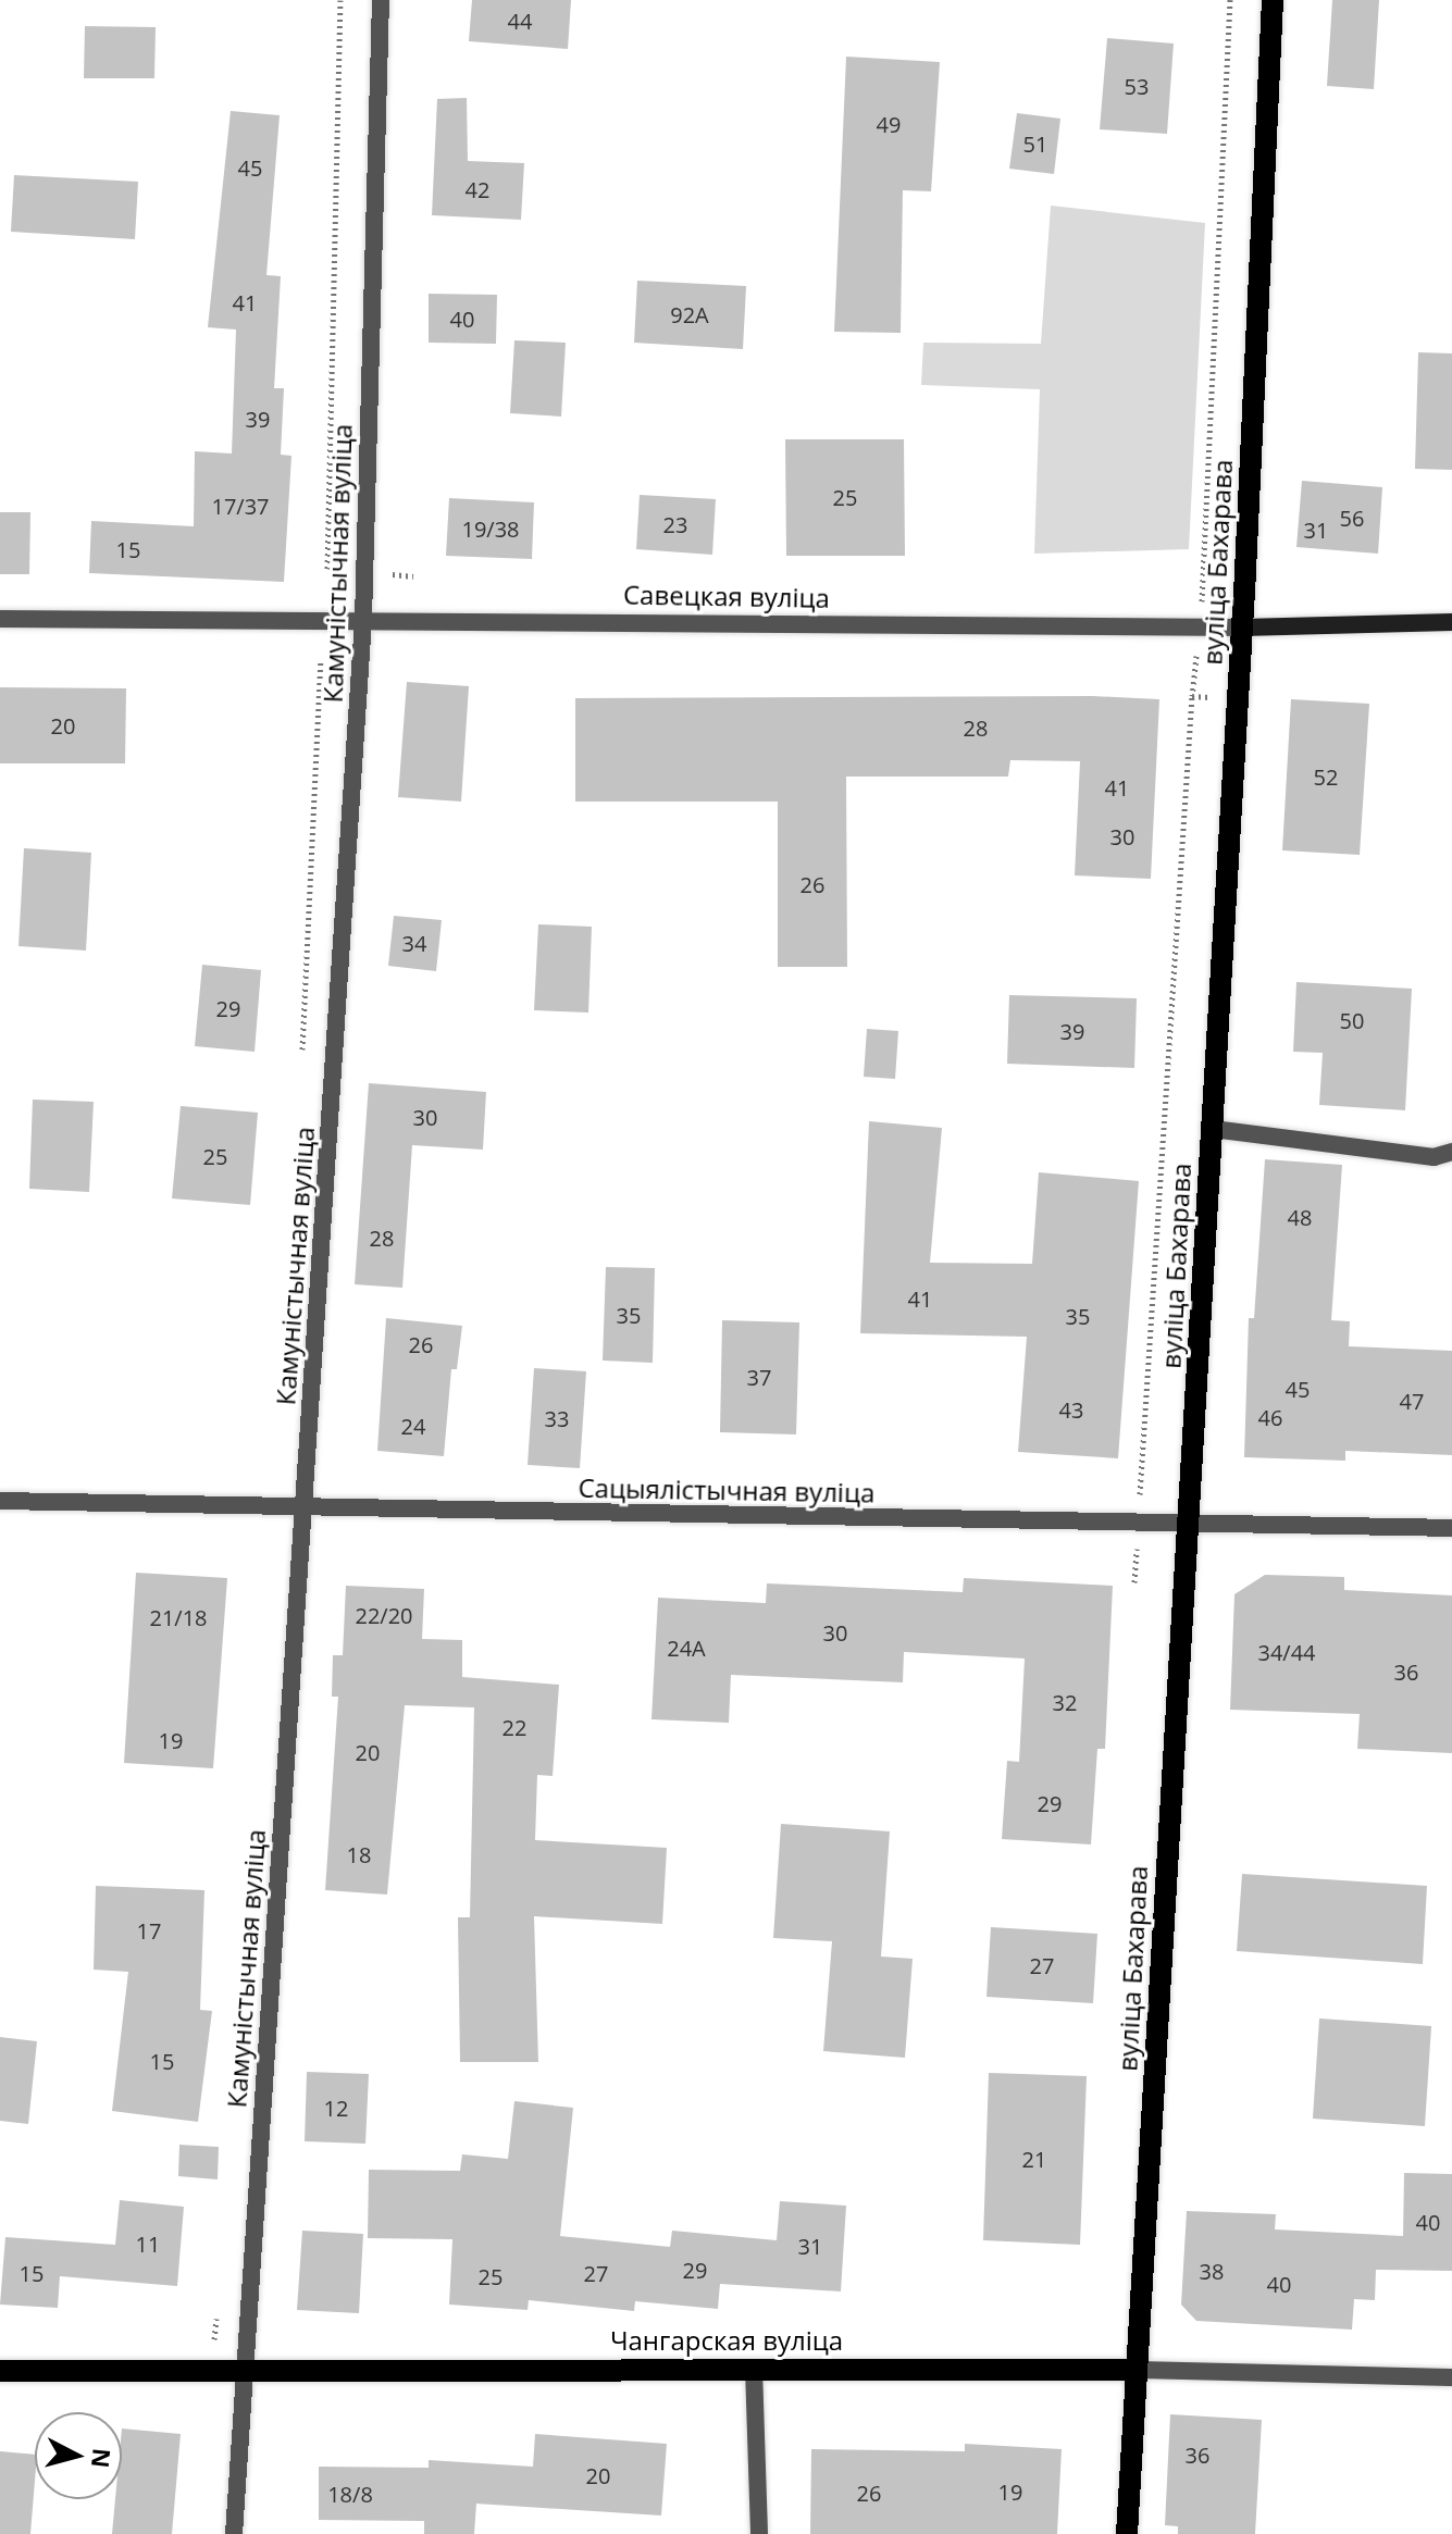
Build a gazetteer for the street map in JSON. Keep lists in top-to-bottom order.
{
  "streets": {
    "main road": ["вуліца Бахарава", "Чангарская вуліца"],
    "street": ["Камуністычная вуліца", "Савецкая вуліца", "Сацыялістычная вуліца"]
  },
  "crossings": [
    ["вуліца Бахарава", "Савецкая вуліца"],
    ["вуліца Бахарава", "Сацыялістычная вуліца"],
    ["вуліца Бахарава", "Чангарская вуліца"],
    ["Камуністычная вуліца", "Савецкая вуліца"],
    ["Камуністычная вуліца", "Сацыялістычная вуліца"],
    ["Камуністычная вуліца", "Чангарская вуліца"]
  ],
  "house_numbers": [
    "44",
    "53",
    "49",
    "51",
    "45",
    "42",
    "41",
    "92А",
    "40",
    "39",
    "25",
    "17/37",
    "56",
    "23",
    "19/38",
    "31",
    "15",
    "20",
    "28",
    "52",
    "41",
    "30",
    "26",
    "34",
    "29",
    "50",
    "39",
    "30",
    "25",
    "48",
    "28",
    "41",
    "35",
    "35",
    "26",
    "37",
    "45",
    "47",
    "43",
    "46",
    "33",
    "24",
    "22/20",
    "21/18",
    "30",
    "24А",
    "34/44",
    "36",
    "32",
    "22",
    "19",
    "20",
    "29",
    "18",
    "17",
    "27",
    "15",
    "12",
    "21",
    "40",
    "11",
    "31",
    "29",
    "38",
    "15",
    "27",
    "25",
    "40",
    "36",
    "20",
    "19",
    "26",
    "18/8"
  ],
  "north": "right"
}
